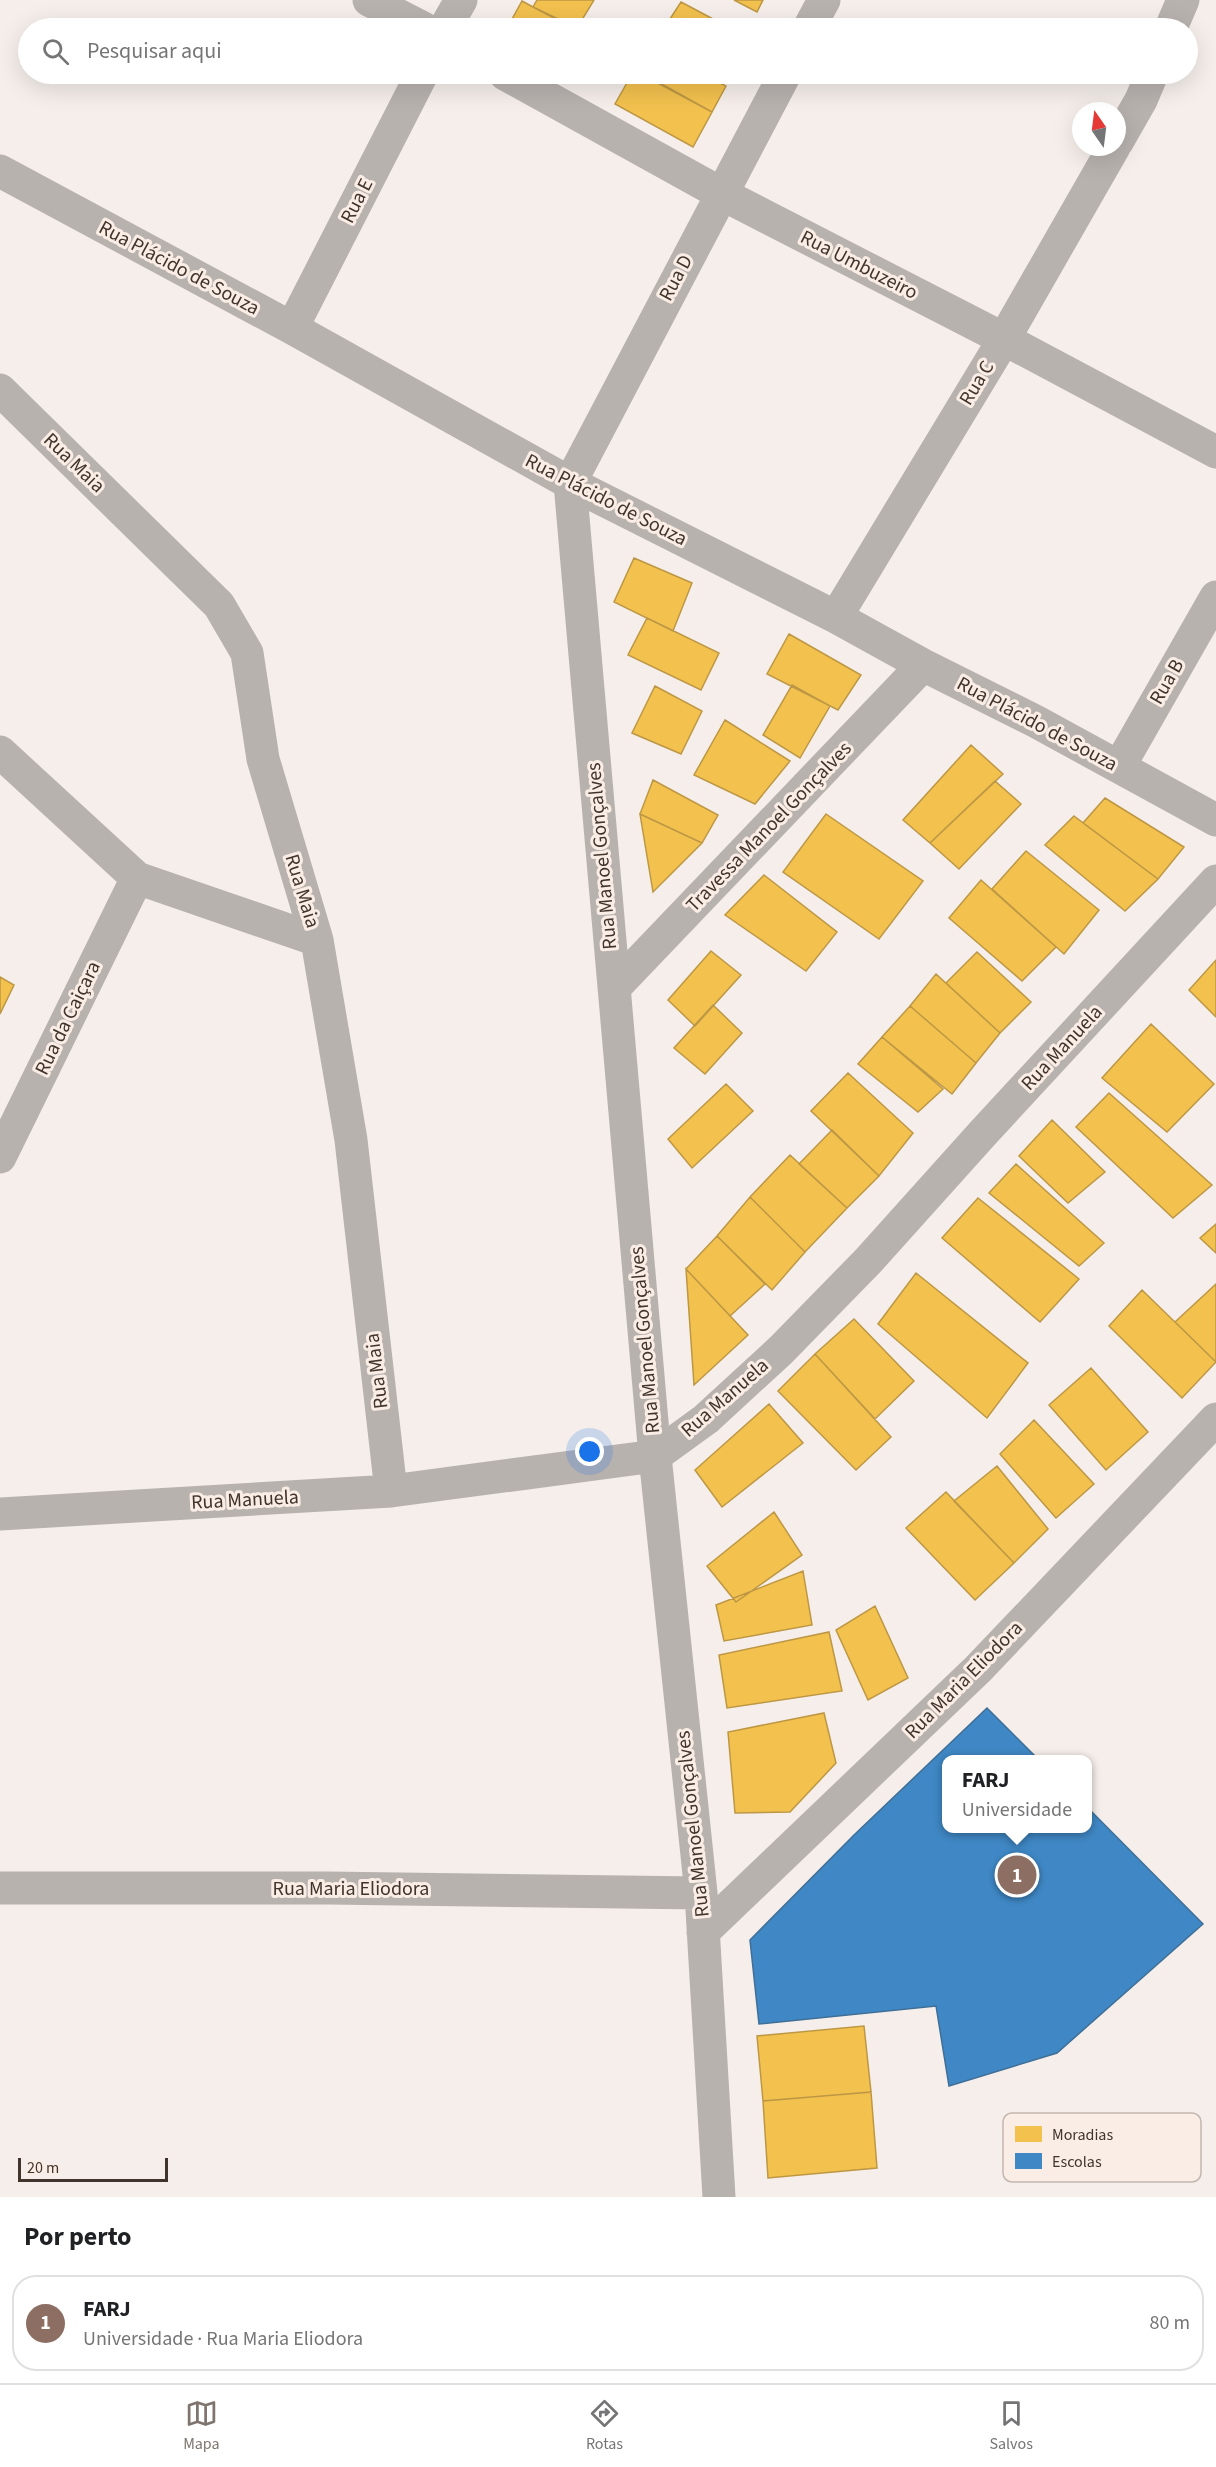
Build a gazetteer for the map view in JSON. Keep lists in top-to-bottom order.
{
  "streets": {
    "street": [
      "Rua E",
      "Rua Umbuzeiro",
      "Rua Plácido de Souza",
      "Rua D",
      "Rua C",
      "Rua Maia",
      "Rua B",
      "Travessa Manoel Gonçalves",
      "Rua Manoel Gonçalves",
      "Rua da Caiçara",
      "Rua Manuela",
      "Rua Maria Eliodora"
    ]
  },
  "crossings": [
    ["Rua E", "Rua Plácido de Souza"],
    ["Rua Umbuzeiro", "Rua D"],
    ["Rua Umbuzeiro", "Rua C"],
    ["Rua Plácido de Souza", "Rua D"],
    ["Rua Plácido de Souza", "Rua C"],
    ["Rua Plácido de Souza", "Rua B"],
    ["Rua Plácido de Souza", "Travessa Manoel Gonçalves"],
    ["Rua Plácido de Souza", "Rua Manoel Gonçalves"],
    ["Rua D", "Rua Manoel Gonçalves"],
    ["Rua Maia", "Rua Manuela"],
    ["Travessa Manoel Gonçalves", "Rua Manoel Gonçalves"],
    ["Rua Manoel Gonçalves", "Rua Manuela"],
    ["Rua Manoel Gonçalves", "Rua Maria Eliodora"]
  ],
  "legend": ["Moradias", "Escolas"],
  "scale_bar": "20 m",
  "north": "top",
  "page": {
    "search": "Pesquisar aqui",
    "popup": ["FARJ", "Universidade"],
    "pins": "1",
    "scale": "20 m",
    "heading": "Por perto",
    "list": [
      {
        "mark": "1",
        "name": "FARJ",
        "note": "Universidade · Rua Maria Eliodora",
        "value": "80 m"
      }
    ],
    "nav": ["Mapa", "Rotas", "Salvos"]
  }
}
